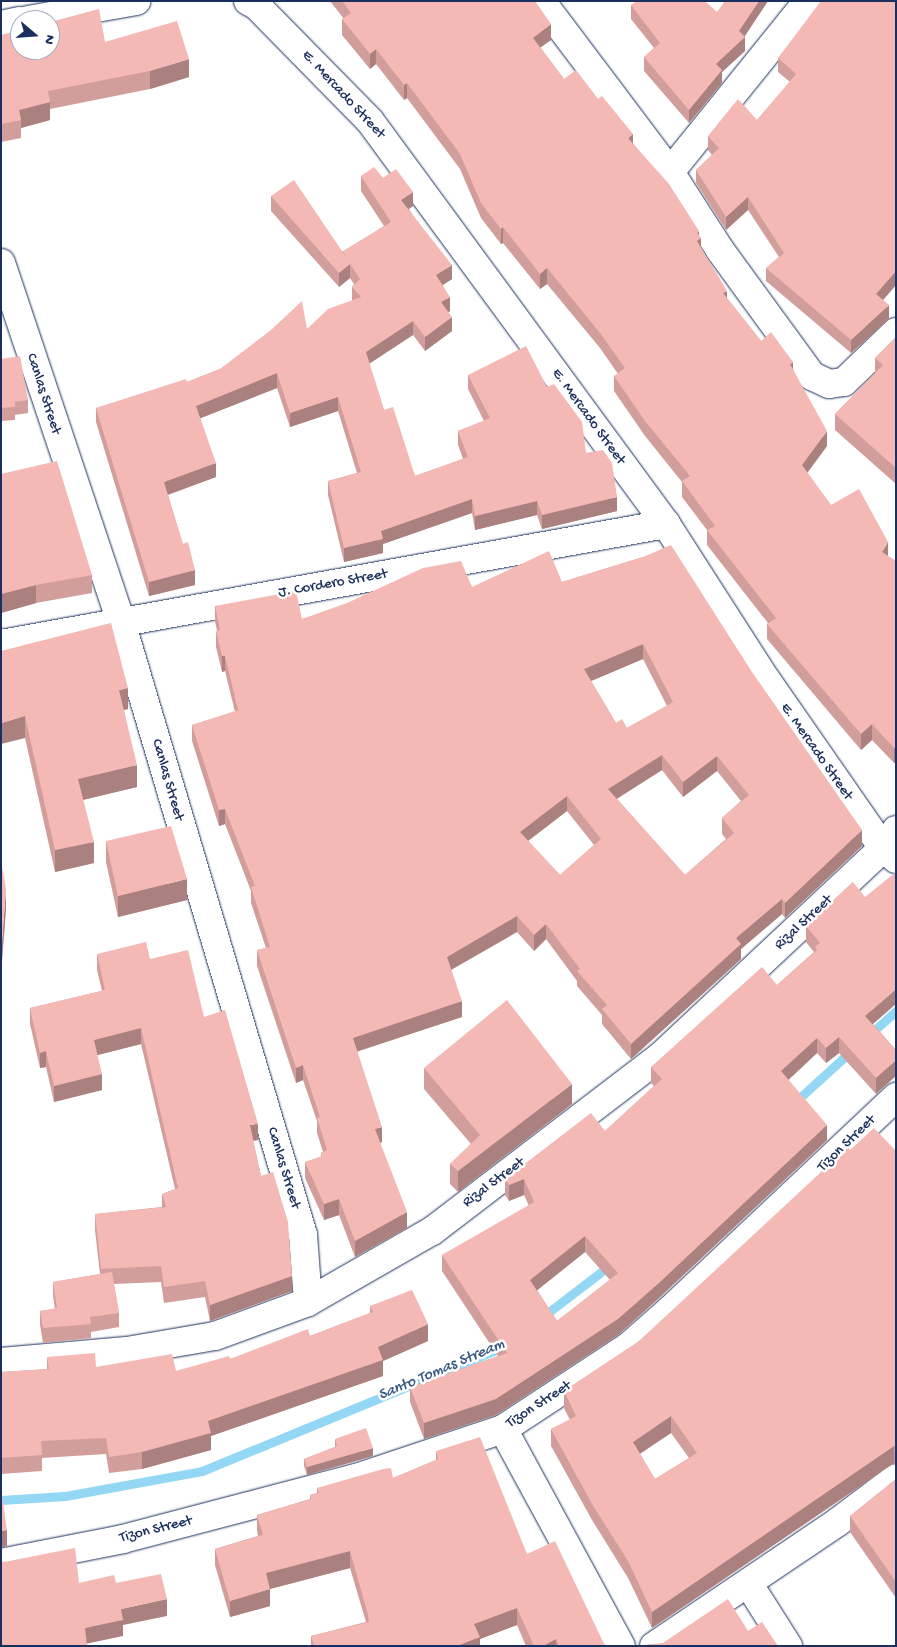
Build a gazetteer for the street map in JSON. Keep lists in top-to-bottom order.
{
  "streets": {
    "street": [
      "E. Mercado Street",
      "Canlas Street",
      "J. Cordero Street",
      "Rizal Street",
      "Tizon Street"
    ]
  },
  "crossings": [
    ["E. Mercado Street", "J. Cordero Street"],
    ["E. Mercado Street", "Rizal Street"],
    ["Canlas Street", "J. Cordero Street"],
    ["Canlas Street", "Rizal Street"]
  ],
  "water": ["Santo Tomas Stream"],
  "north": "right"
}
